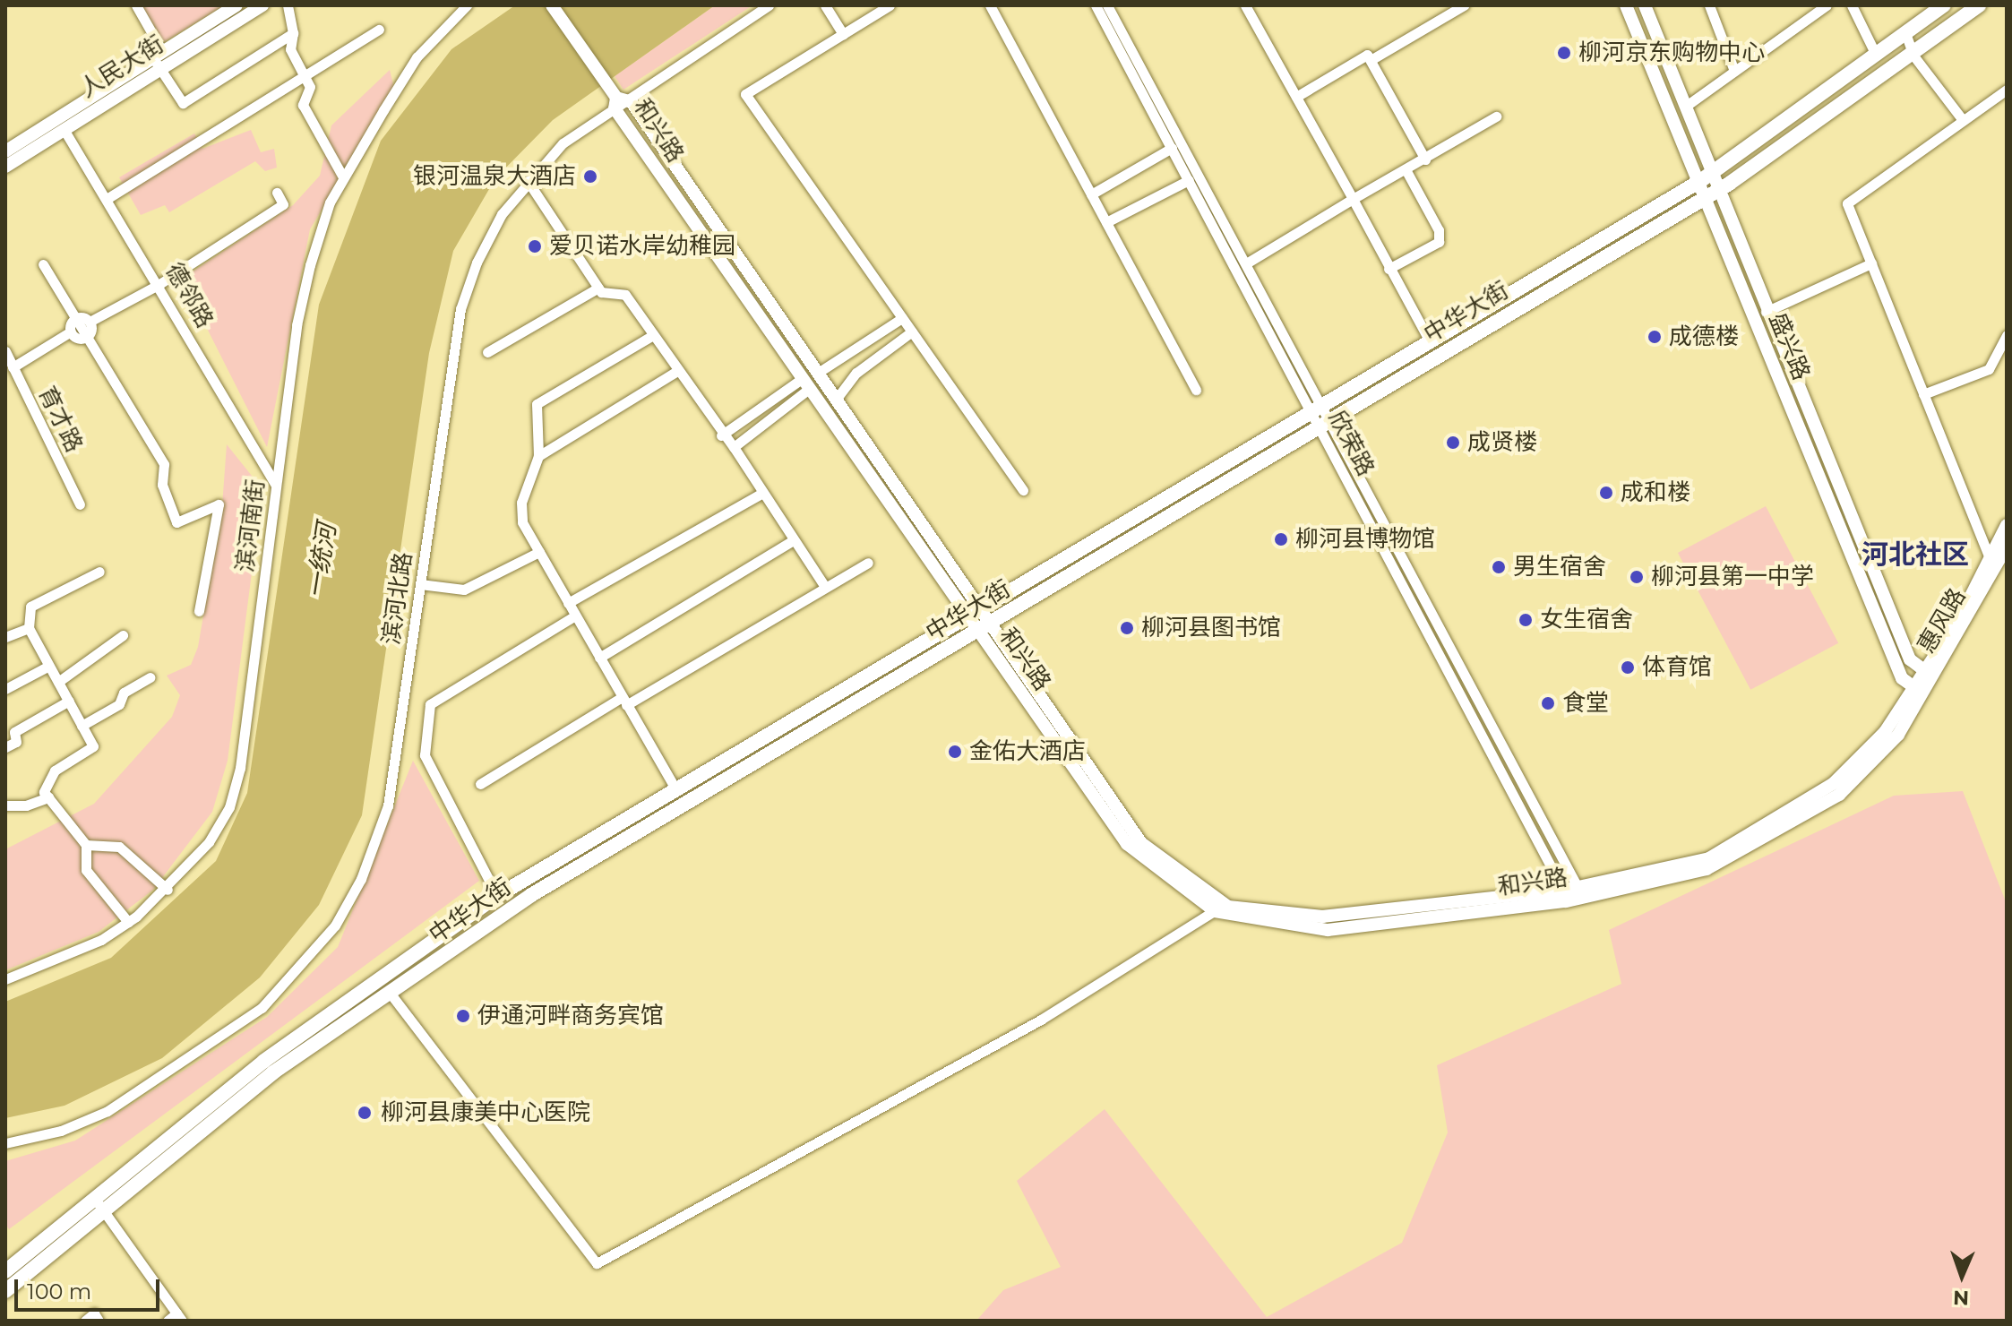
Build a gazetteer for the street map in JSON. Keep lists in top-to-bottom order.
{
  "streets": {
    "main road": ["中华大街"],
    "street": [
      "人民大街",
      "和兴路",
      "德邻路",
      "盛兴路",
      "育才路",
      "欣荣路",
      "滨河南街",
      "滨河北路"
    ]
  },
  "crossings": [
    ["人民大街", "德邻路"],
    ["和兴路", "中华大街"],
    ["和兴路", "盛兴路"],
    ["和兴路", "欣荣路"],
    ["和兴路", "滨河北路"],
    ["德邻路", "滨河南街"],
    ["中华大街", "盛兴路"],
    ["中华大街", "欣荣路"]
  ],
  "districts": ["河北社区"],
  "water": ["一统河"],
  "places": [
    "柳河京东购物中心",
    "银河温泉大酒店",
    "爱贝诺水岸幼稚园",
    "成德楼",
    "成贤楼",
    "成和楼",
    "柳河县博物馆",
    "男生宿舍",
    "柳河县第一中学",
    "女生宿舍",
    "柳河县图书馆",
    "体育馆",
    "食堂",
    "金佑大酒店",
    "伊通河畔商务宾馆",
    "柳河县康美中心医院"
  ],
  "scale_bar": "100 m",
  "north": "bottom"
}
